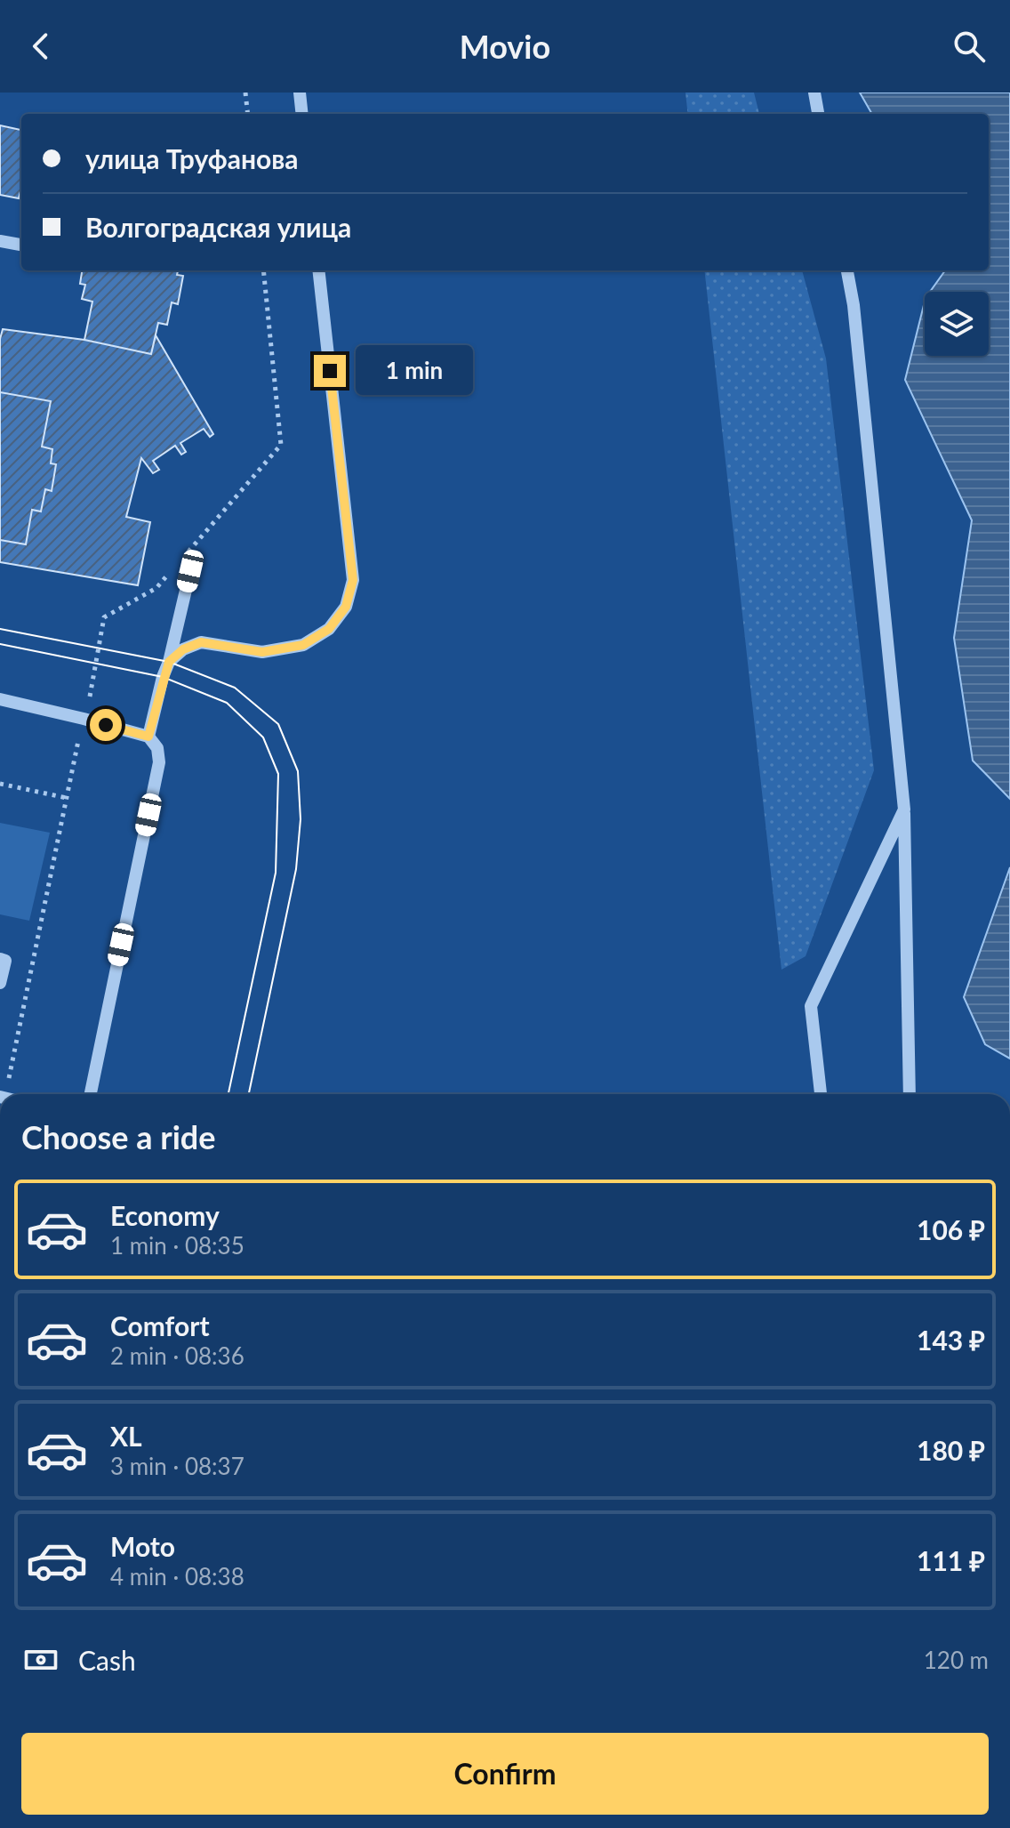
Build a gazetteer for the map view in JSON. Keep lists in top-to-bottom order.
{
  "page": {
    "header": "Movio",
    "banner": ["улица Труфанова", "Волгоградская улица"],
    "bubble": "1 min",
    "heading": "Choose a ride",
    "list": [
      {
        "name": "Economy",
        "note": "1 min · 08:35",
        "value": "106 ₽"
      },
      {
        "name": "Comfort",
        "note": "2 min · 08:36",
        "value": "143 ₽"
      },
      {
        "name": "XL",
        "note": "3 min · 08:37",
        "value": "180 ₽"
      },
      {
        "name": "Moto",
        "note": "4 min · 08:38",
        "value": "111 ₽"
      }
    ],
    "pay": ["Cash", "120 m"],
    "buttons": "Confirm"
  }
}
